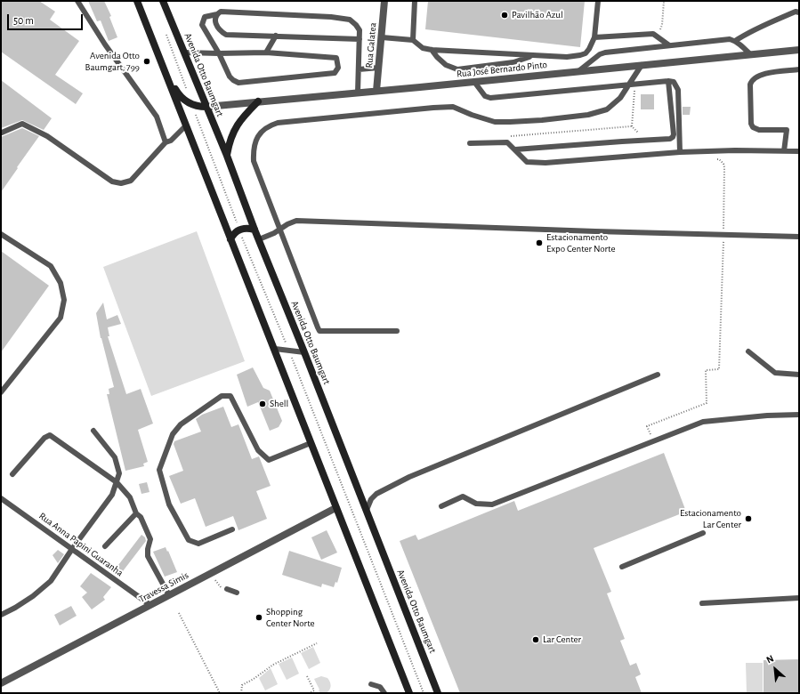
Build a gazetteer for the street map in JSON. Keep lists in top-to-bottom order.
{
  "streets": {
    "main road": ["Avenida Otto Baumgart"],
    "street": ["Rua Galatea", "Rua José Bernardo Pinto", "Travessa Simis"],
    "lane": ["Rua Anna Papini Guaranha"]
  },
  "crossings": [
    ["Rua Galatea", "Rua José Bernardo Pinto"],
    ["Rua José Bernardo Pinto", "Avenida Otto Baumgart"],
    ["Rua Anna Papini Guaranha", "Travessa Simis"]
  ],
  "places": [
    "Pavilhão Azul",
    "Avenida Otto Baumgart, 799",
    "Estacionamento Expo Center Norte",
    "Shell",
    "Estacionamento Lar Center",
    "Shopping Center Norte",
    "Lar Center"
  ],
  "scale_bar": "50 m",
  "north": "top left"
}
